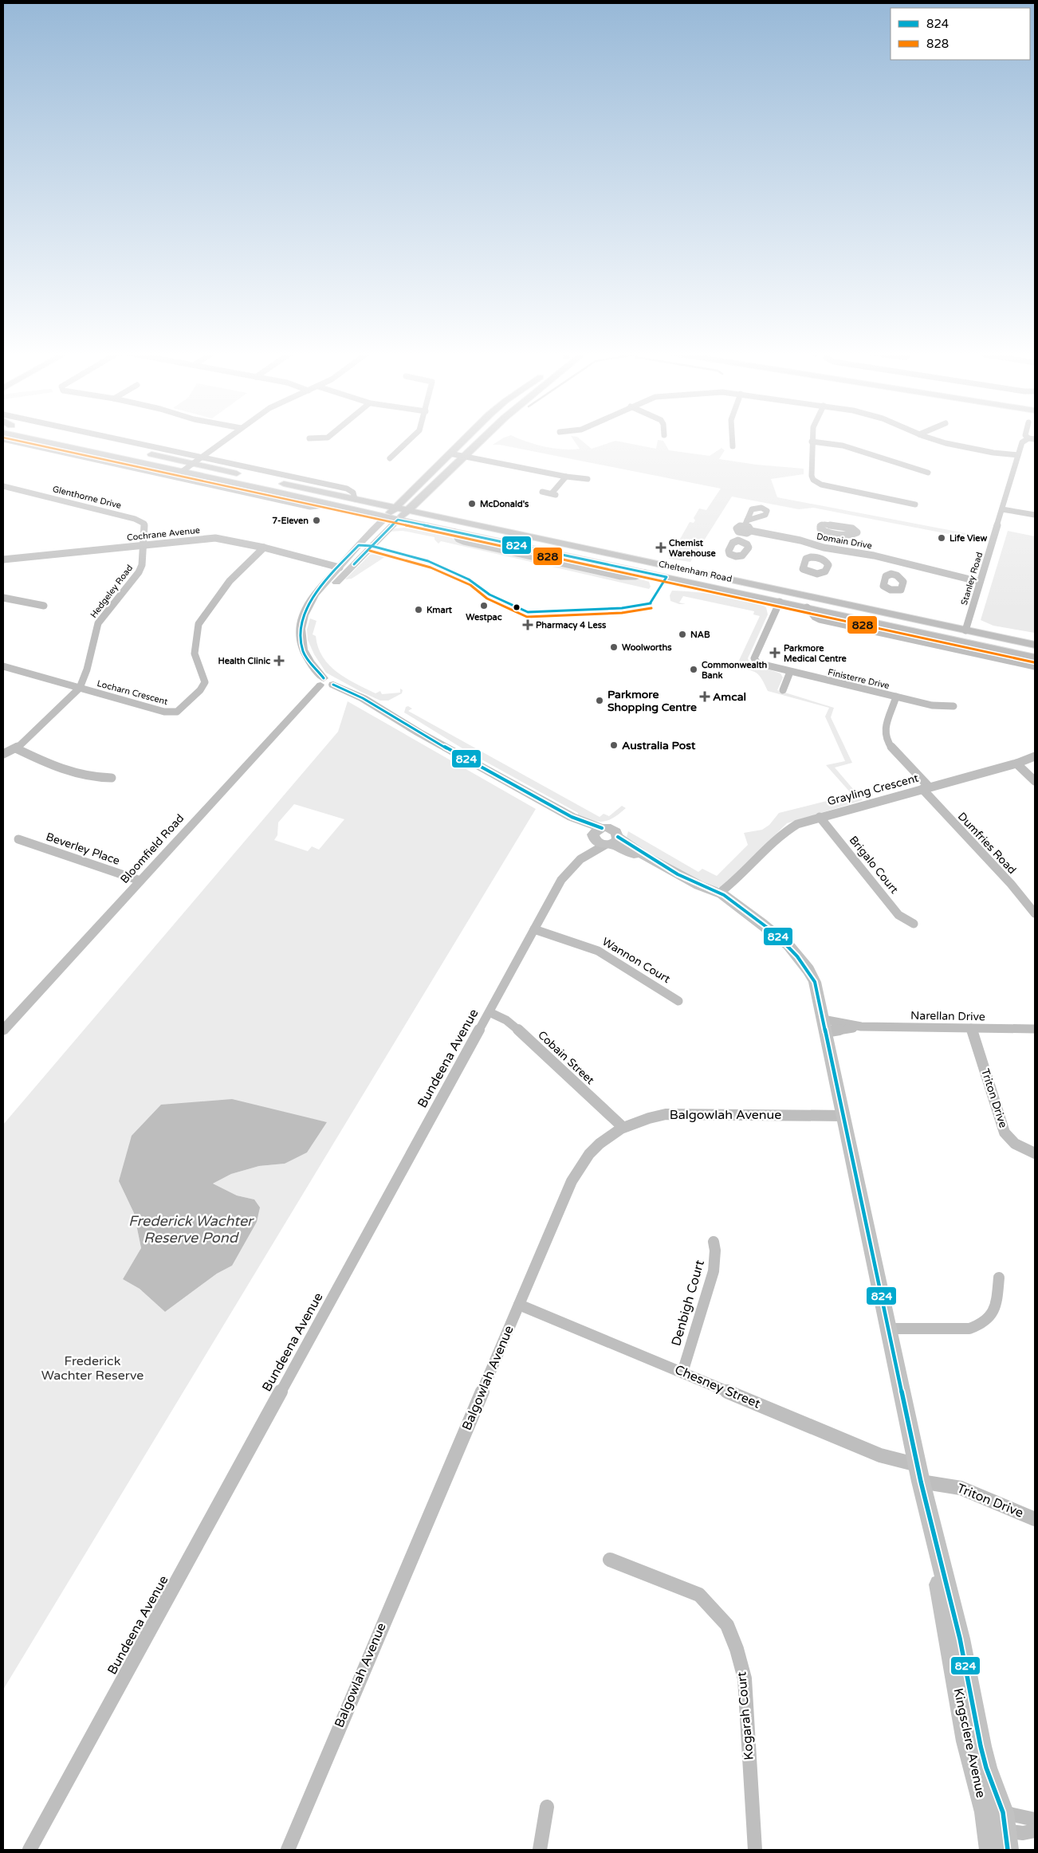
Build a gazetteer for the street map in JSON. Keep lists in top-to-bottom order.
{
  "streets": {
    "main road": ["Cheltenham Road", "Kingsclere Avenue"],
    "street": [
      "Glenthorne Drive",
      "Cochrane Avenue",
      "Domain Drive",
      "Stanley Road",
      "Hedgeley Road",
      "Finisterre Drive",
      "Locharn Crescent",
      "Grayling Crescent",
      "Dumfries Road",
      "Beverley Place",
      "Bloomfield Road",
      "Brigalo Court",
      "Wannon Court",
      "Narellan Drive",
      "Cobain Street",
      "Bundeena Avenue",
      "Triton Drive",
      "Balgowlah Avenue",
      "Denbigh Court",
      "Chesney Street",
      "Kogarah Court"
    ]
  },
  "crossings": [
    ["Glenthorne Drive", "Cochrane Avenue"],
    ["Glenthorne Drive", "Hedgeley Road"],
    ["Cochrane Avenue", "Hedgeley Road"],
    ["Cochrane Avenue", "Locharn Crescent"],
    ["Domain Drive", "Stanley Road"],
    ["Cheltenham Road", "Stanley Road"],
    ["Cheltenham Road", "Finisterre Drive"],
    ["Hedgeley Road", "Locharn Crescent"],
    ["Finisterre Drive", "Dumfries Road"],
    ["Grayling Crescent", "Dumfries Road"],
    ["Grayling Crescent", "Brigalo Court"],
    ["Grayling Crescent", "Kingsclere Avenue"],
    ["Beverley Place", "Bloomfield Road"],
    ["Bloomfield Road", "Kingsclere Avenue"],
    ["Wannon Court", "Bundeena Avenue"],
    ["Narellan Drive", "Triton Drive"],
    ["Narellan Drive", "Kingsclere Avenue"],
    ["Cobain Street", "Bundeena Avenue"],
    ["Cobain Street", "Balgowlah Avenue"],
    ["Bundeena Avenue", "Kingsclere Avenue"],
    ["Triton Drive", "Kingsclere Avenue"],
    ["Balgowlah Avenue", "Chesney Street"],
    ["Balgowlah Avenue", "Kingsclere Avenue"],
    ["Denbigh Court", "Chesney Street"],
    ["Chesney Street", "Kingsclere Avenue"]
  ],
  "water": ["Frederick Wachter Reserve Pond"],
  "parks": ["Frederick Wachter Reserve"],
  "places": {
    "other": [
      "McDonald's",
      "7-Eleven",
      "Life View",
      "Westpac",
      "Kmart",
      "NAB",
      "Woolworths",
      "Commonwealth Bank",
      "Parkmore Shopping Centre",
      "Australia Post"
    ],
    "health": [
      "Chemist Warehouse",
      "Pharmacy 4 Less",
      "Parkmore Medical Centre",
      "Health Clinic",
      "Amcal"
    ]
  },
  "lines": ["transit line 828", "transit line 824"],
  "legend": ["824", "828"]
}
